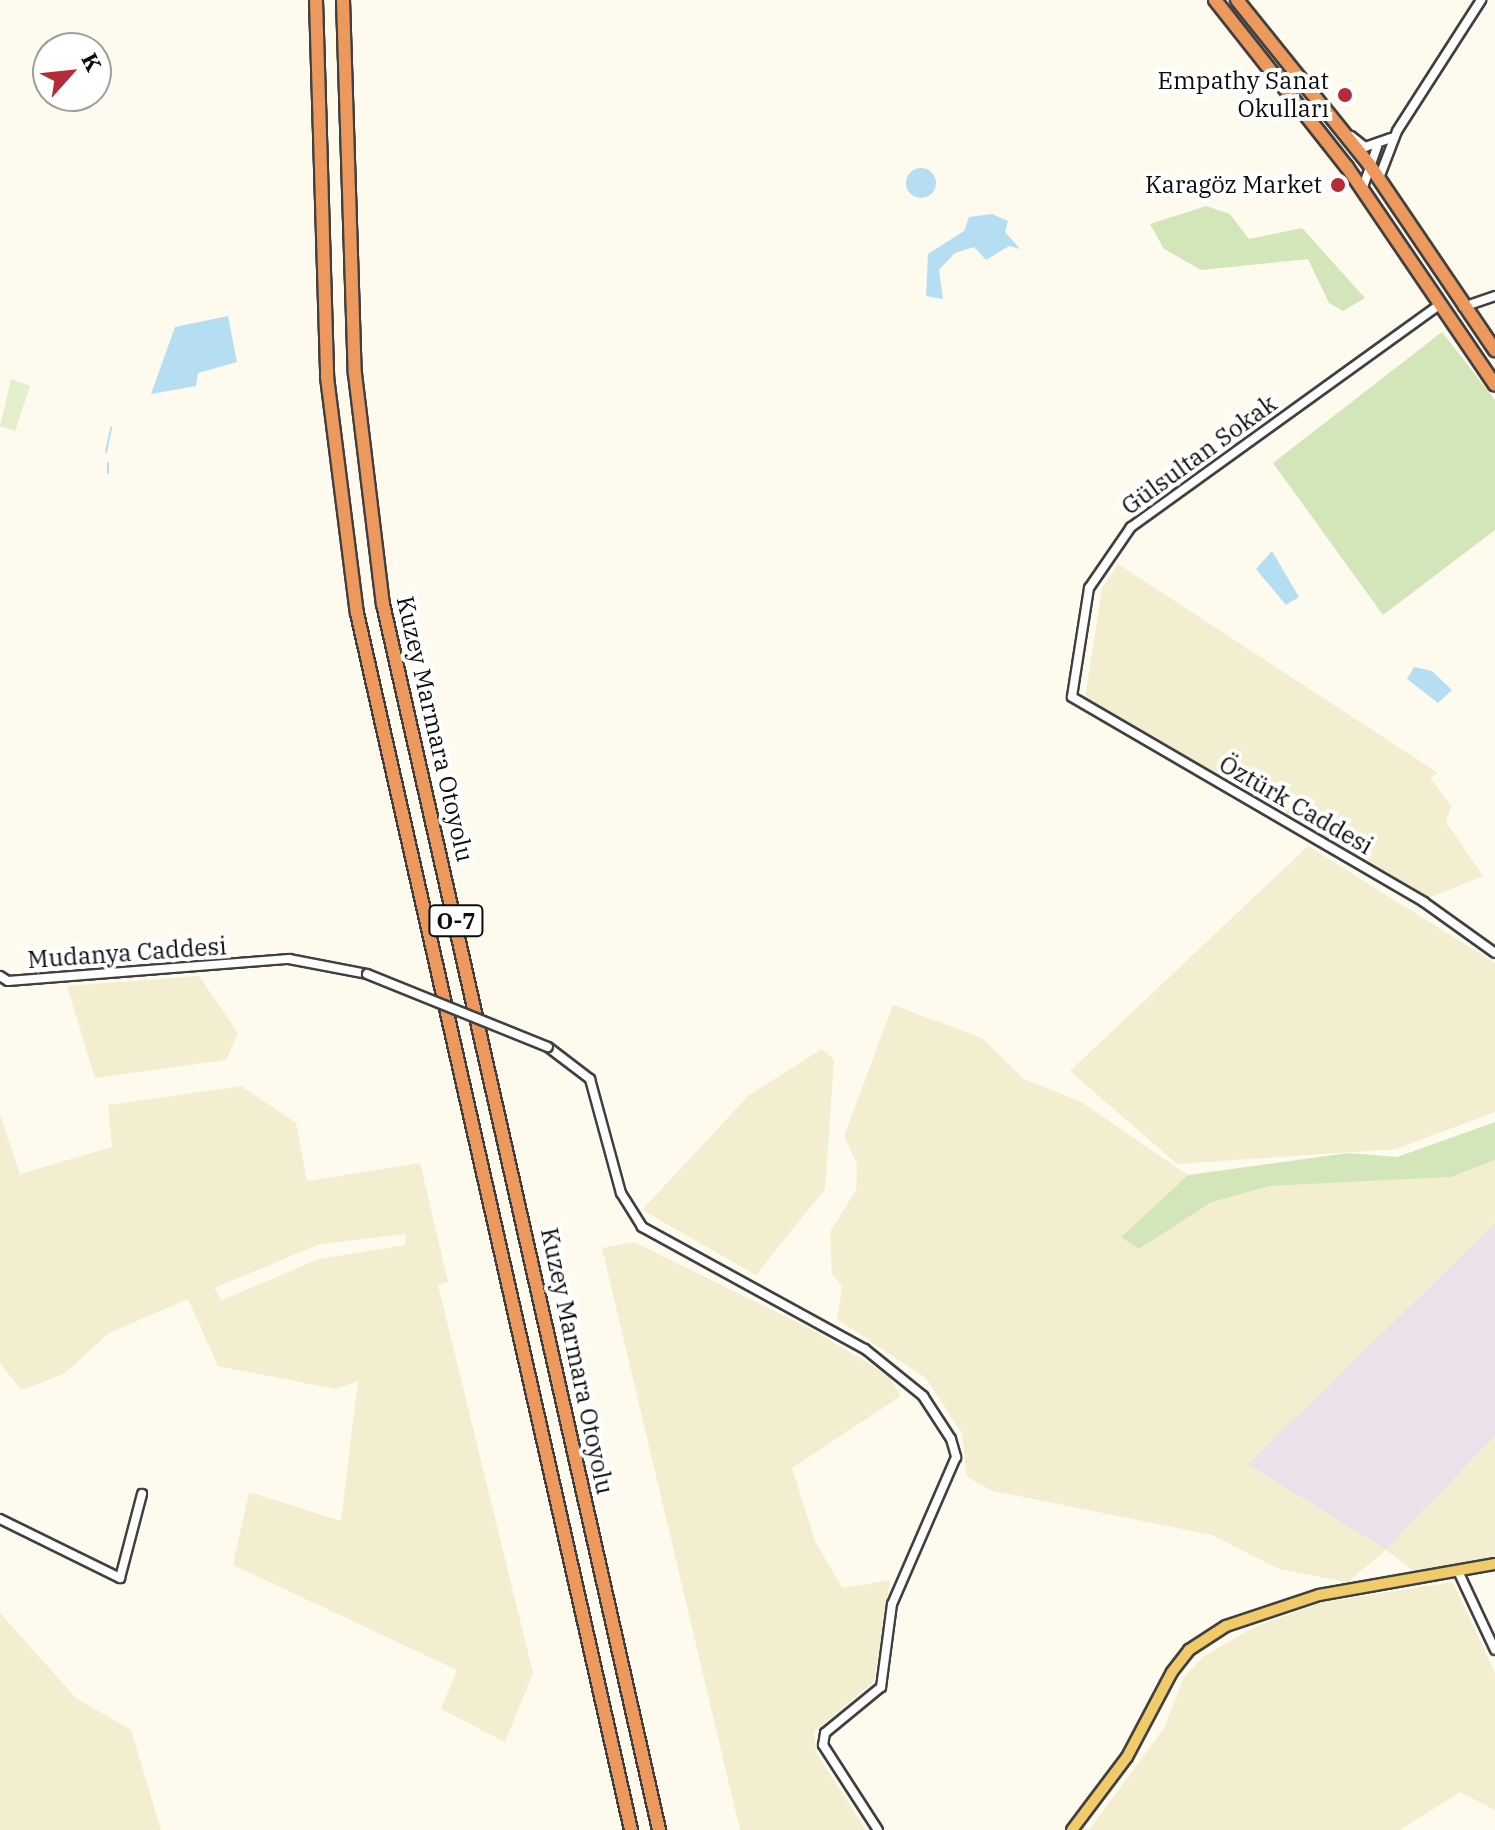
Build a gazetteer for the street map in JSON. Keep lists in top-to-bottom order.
{
  "streets": {
    "highway": ["Kuzey Marmara Otoyolu", "O-7"],
    "street": ["Gülsultan Sokak", "Öztürk Caddesi", "Mudanya Caddesi"]
  },
  "crossings": [
    ["Gülsultan Sokak", "Öztürk Caddesi"]
  ],
  "places": ["Empathy Sanat Okulları", "Karagöz Market"],
  "north": "top right"
}
